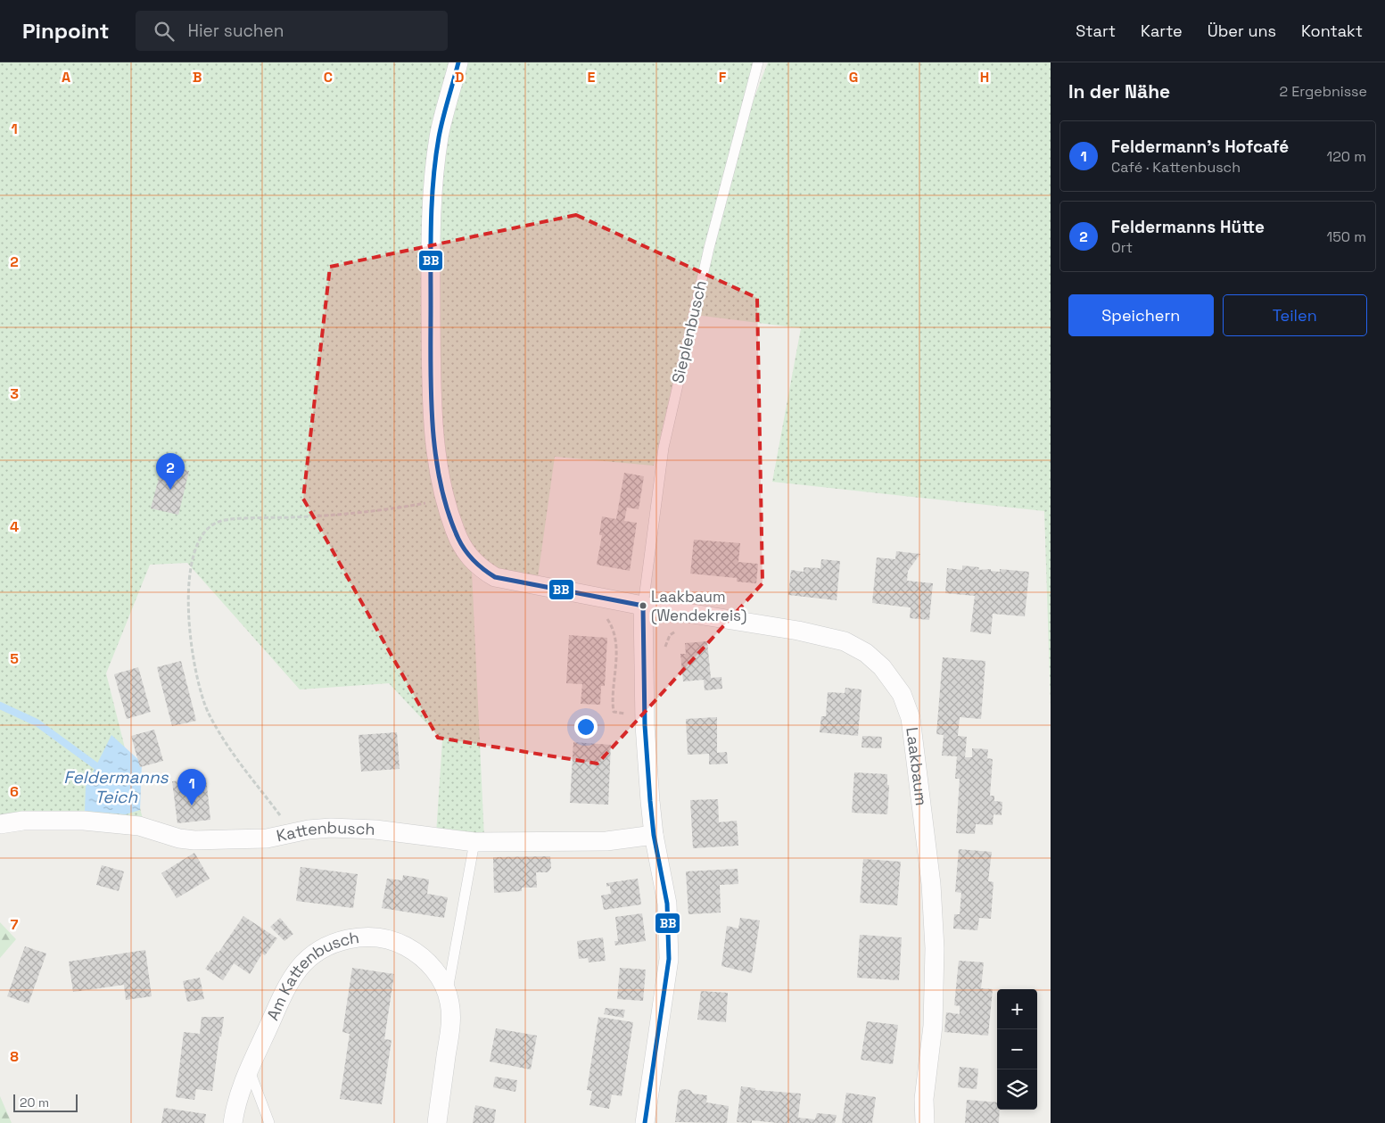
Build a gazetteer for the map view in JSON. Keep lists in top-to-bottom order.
{
  "streets": {
    "street": ["Laakbaum", "Kattenbusch", "Am Kattenbusch"],
    "lane": ["Sieplenbusch"]
  },
  "crossings": [
    ["Sieplenbusch", "Laakbaum"],
    ["Kattenbusch", "Am Kattenbusch"]
  ],
  "water": ["Feldermanns Teich"],
  "places": ["Laakbaum (Wendekreis)"],
  "lines": ["transit line BB"],
  "scale_bar": "20 m",
  "page": {
    "header": "Pinpoint",
    "search": "Hier suchen",
    "nav": [
      "Start",
      "Karte",
      "Über uns",
      "Kontakt"
    ],
    "heading": ["In der Nähe", "2 Ergebnisse"],
    "list": [
      {
        "mark": "1",
        "name": "Feldermann's Hofcafé",
        "note": "Café · Kattenbusch",
        "value": "120 m"
      },
      {
        "mark": "2",
        "name": "Feldermanns Hütte",
        "note": "Ort",
        "value": "150 m"
      }
    ],
    "buttons": ["Speichern", "Teilen"],
    "pins": ["2", "1"],
    "map_buttons": ["+", "−"],
    "scale": "20 m"
  },
  "grid": {
    "columns": [
      "A",
      "B",
      "C",
      "D",
      "E",
      "F",
      "G",
      "H"
    ],
    "rows": [
      "1",
      "2",
      "3",
      "4",
      "5",
      "6",
      "7",
      "8"
    ]
  }
}
